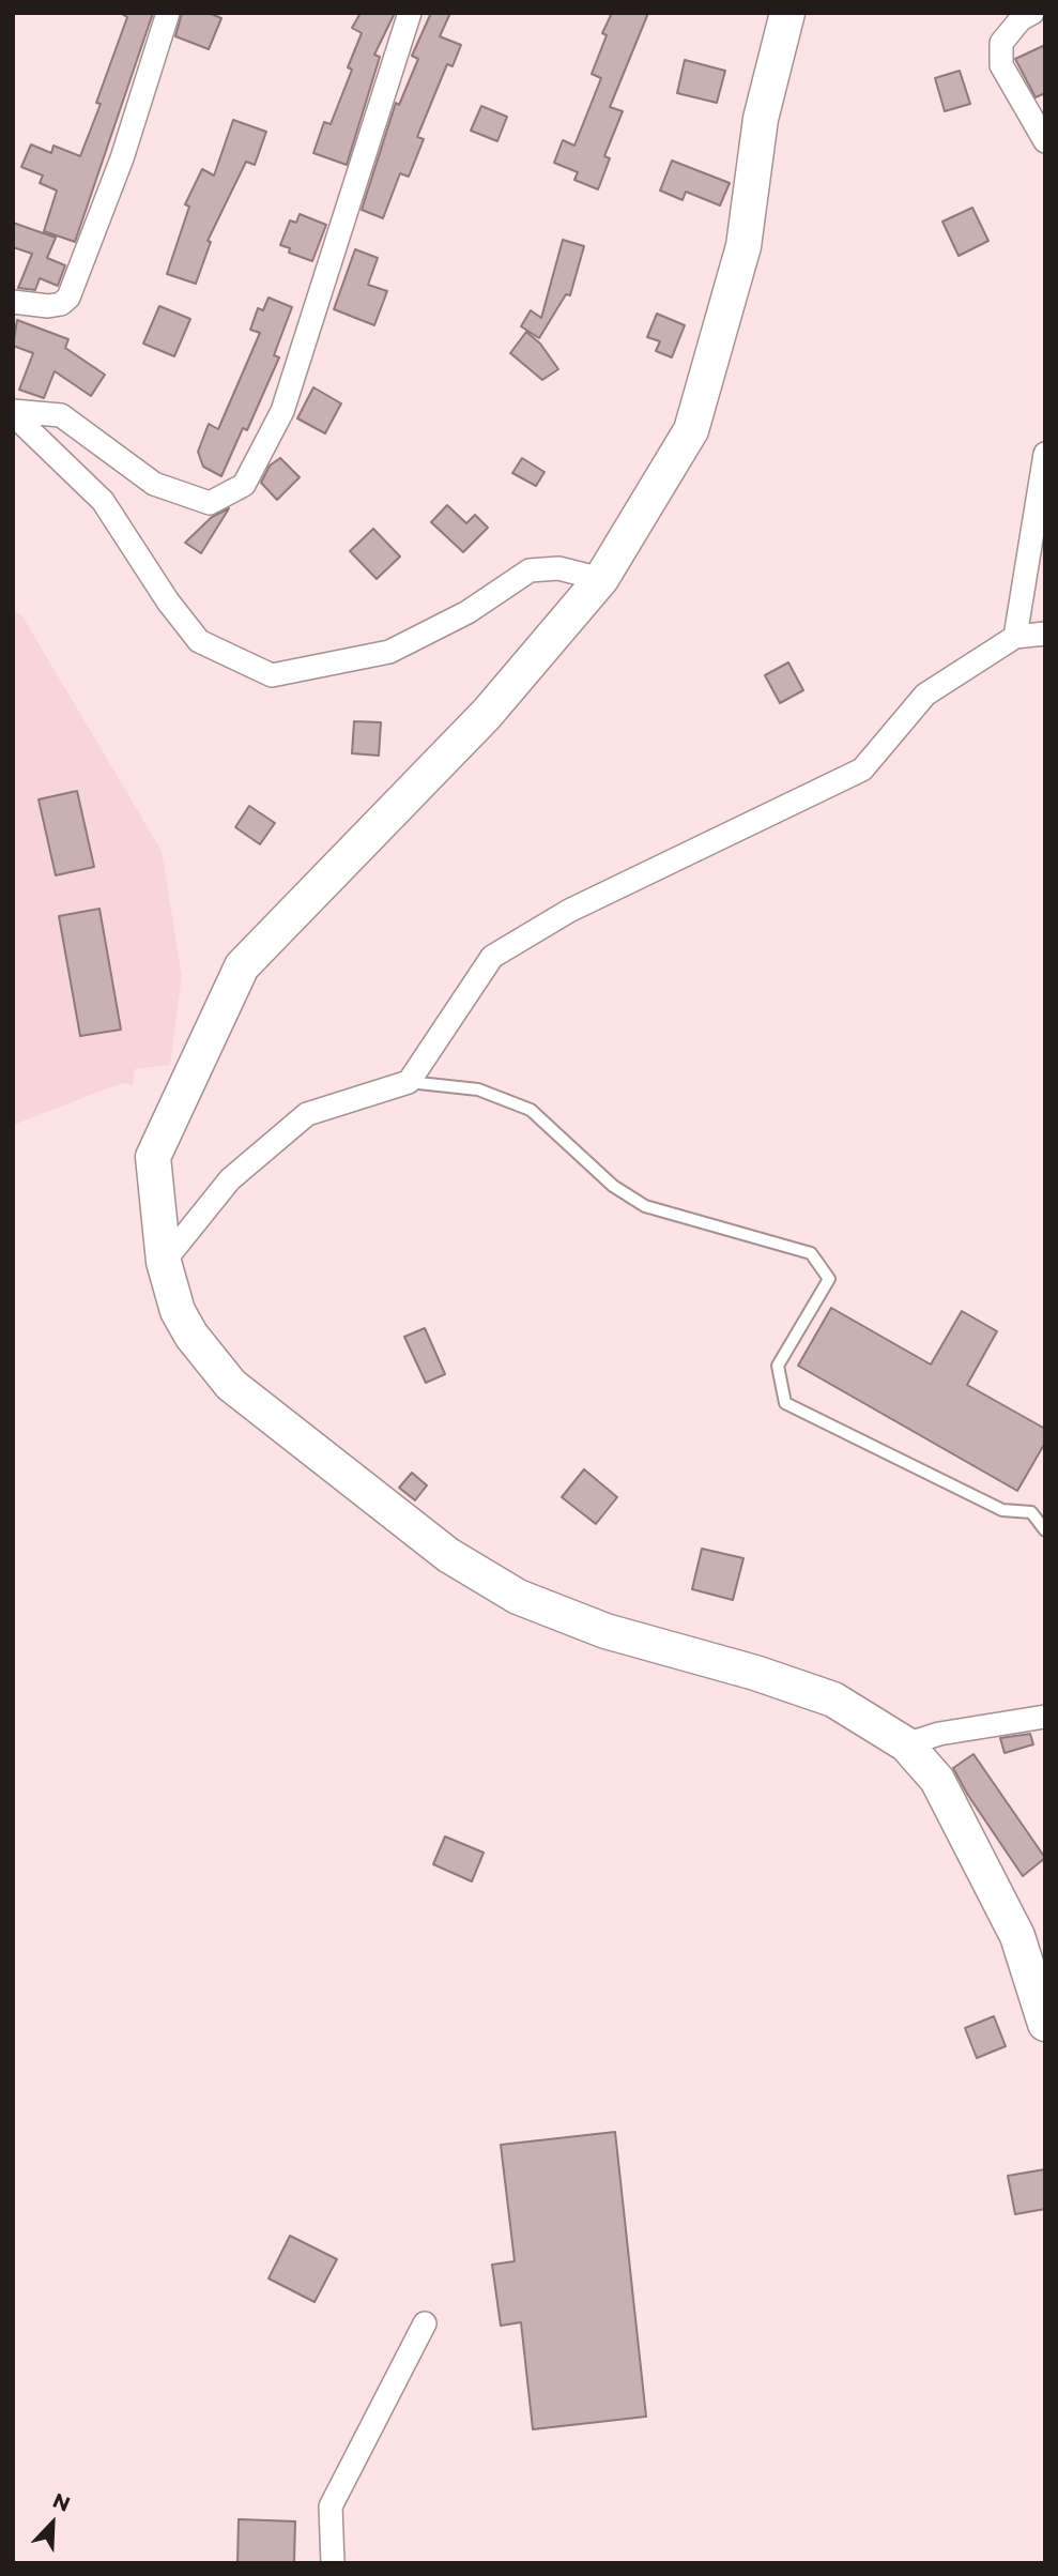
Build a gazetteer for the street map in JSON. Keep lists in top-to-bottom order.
{
  "north": "top right"
}
